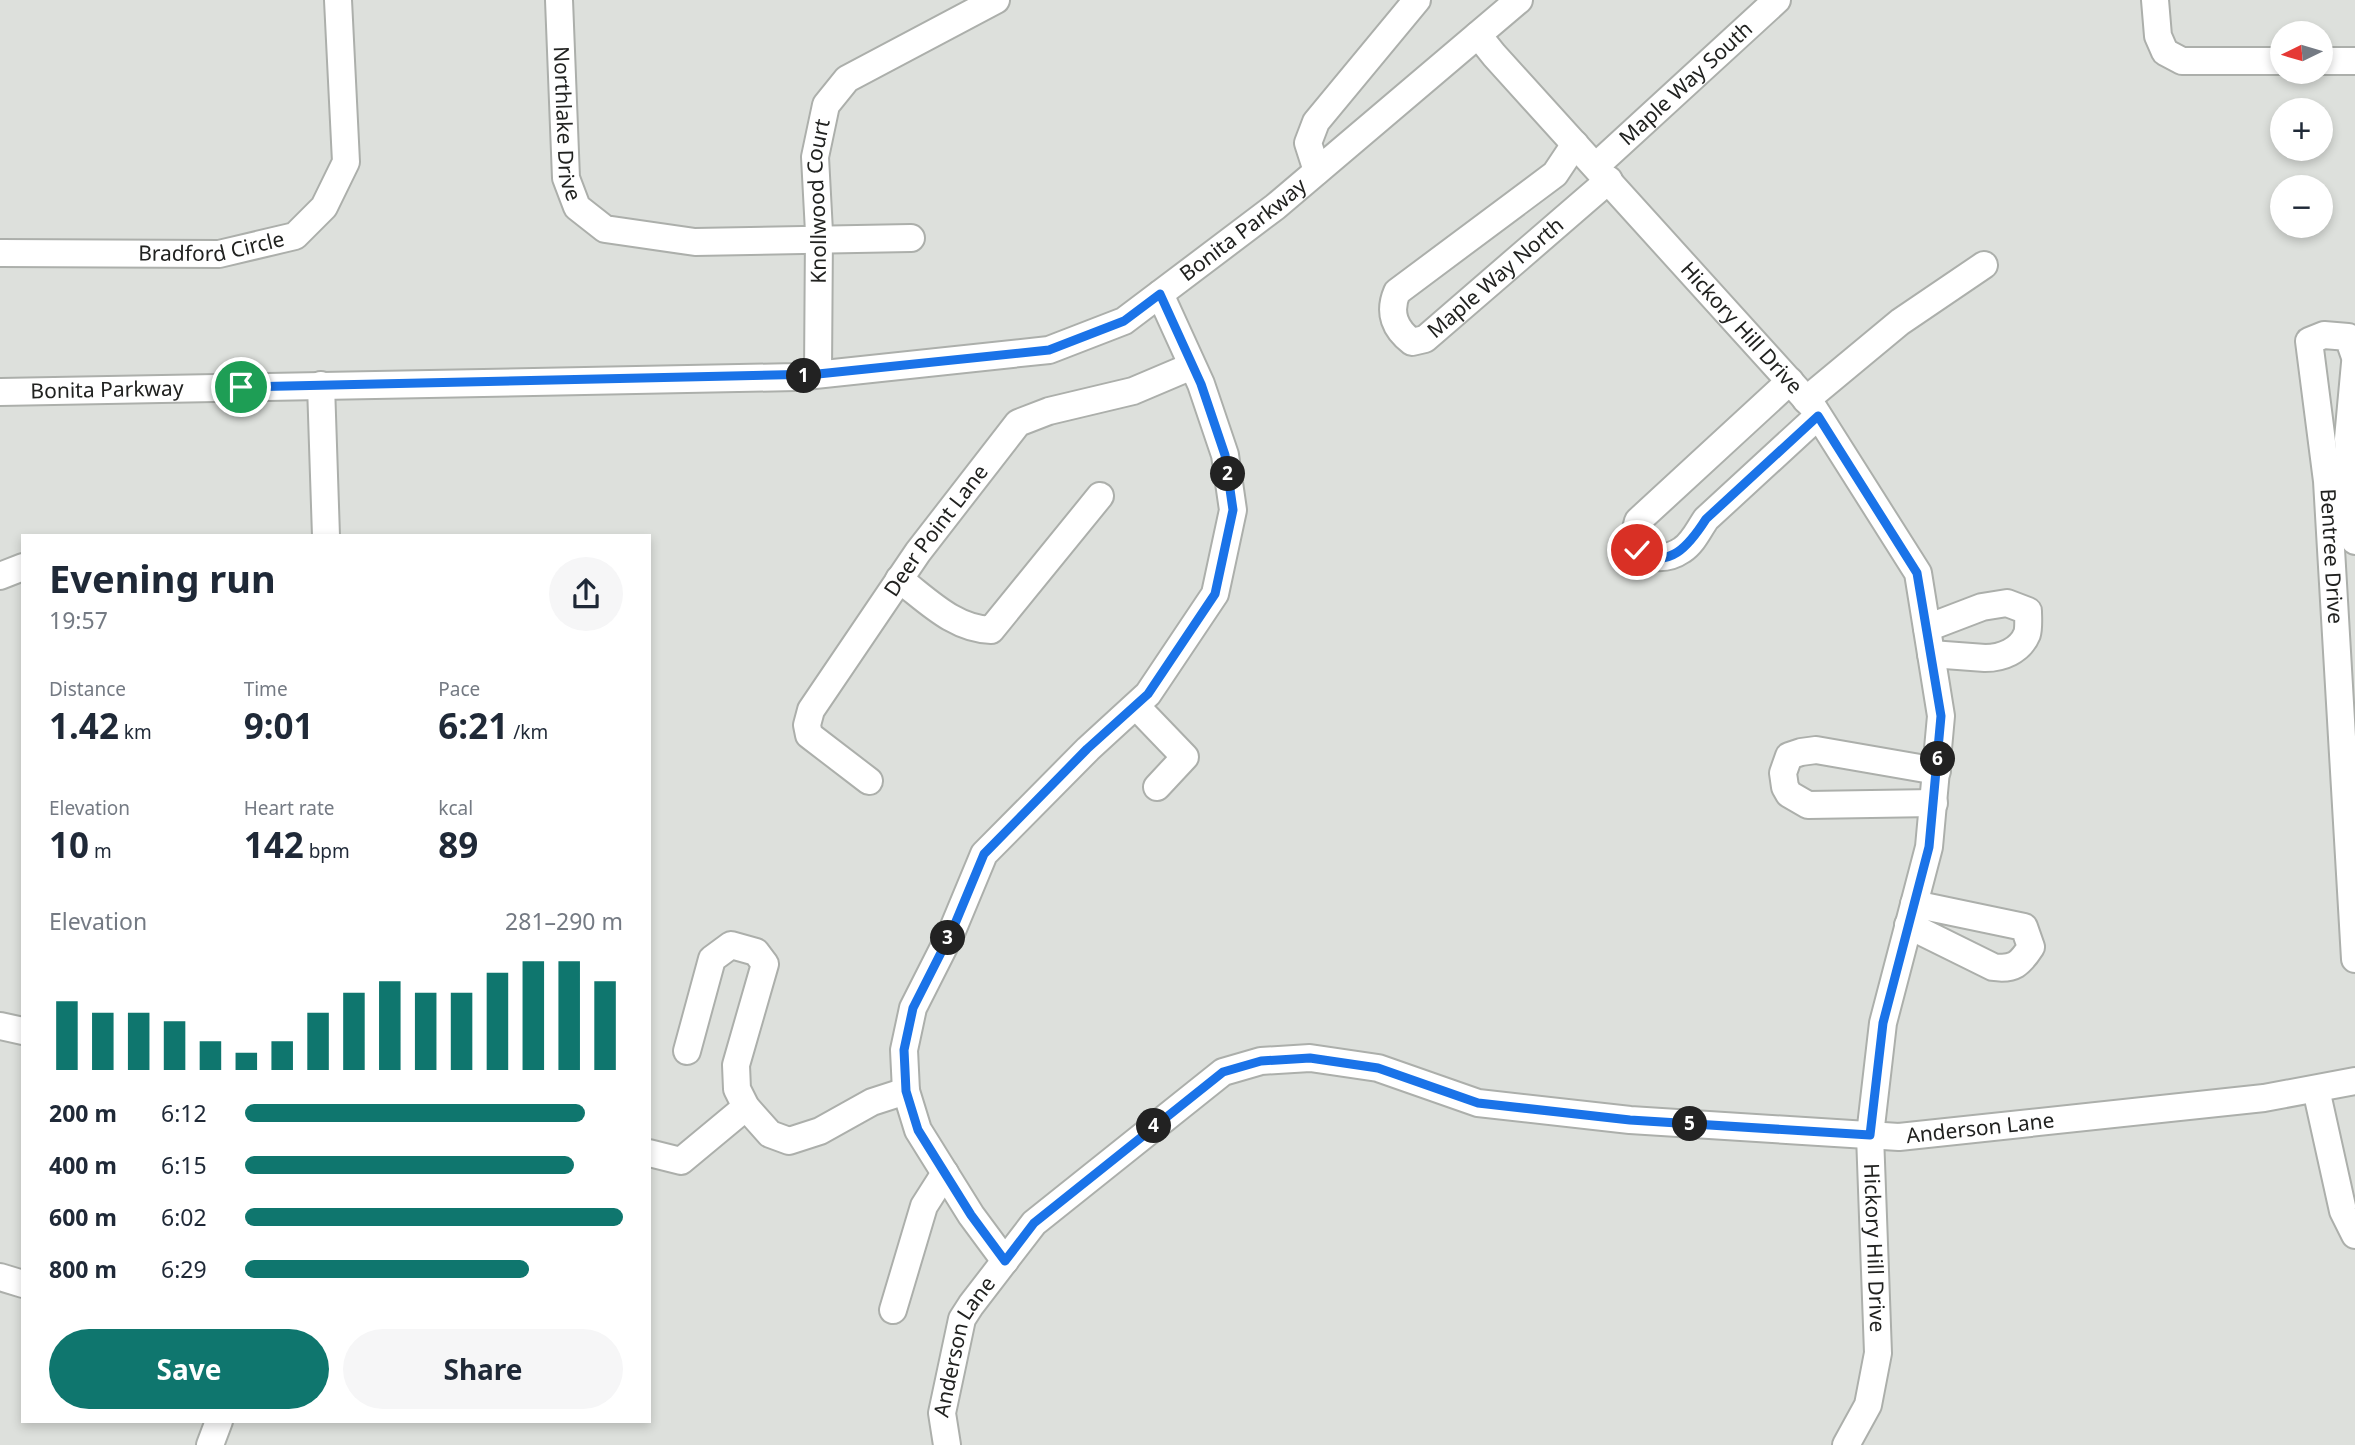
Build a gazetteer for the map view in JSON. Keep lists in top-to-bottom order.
{
  "streets": {
    "street": [
      "Maple Way South",
      "Northlake Drive",
      "Knollwood Court",
      "Bonita Parkway",
      "Bradford Circle",
      "Maple Way North",
      "Hickory Hill Drive",
      "Deer Point Lane",
      "Bentree Drive",
      "Anderson Lane"
    ]
  },
  "crossings": [
    ["Maple Way South", "Maple Way North"],
    ["Maple Way South", "Hickory Hill Drive"],
    ["Northlake Drive", "Knollwood Court"],
    ["Knollwood Court", "Bonita Parkway"],
    ["Bonita Parkway", "Hickory Hill Drive"],
    ["Maple Way North", "Hickory Hill Drive"],
    ["Hickory Hill Drive", "Anderson Lane"]
  ],
  "north": "left",
  "page": {
    "map_buttons": ["+", "−"],
    "pins": [
      "1",
      "2",
      "6",
      "3",
      "5",
      "4"
    ],
    "heading": ["Evening run", "19:57"],
    "stats": [
      ["Distance", "1.42 km"],
      ["Time", "9:01"],
      ["Pace", "6:21 /km"],
      ["Elevation", "10 m"],
      ["Heart rate", "142 bpm"],
      ["kcal", "89"]
    ],
    "chart": ["Elevation", "281–290 m"],
    "list": [
      {
        "name": "200 m",
        "note": "6:12"
      },
      {
        "name": "400 m",
        "note": "6:15"
      },
      {
        "name": "600 m",
        "note": "6:02"
      },
      {
        "name": "800 m",
        "note": "6:29"
      }
    ],
    "buttons": ["Save", "Share"]
  }
}
